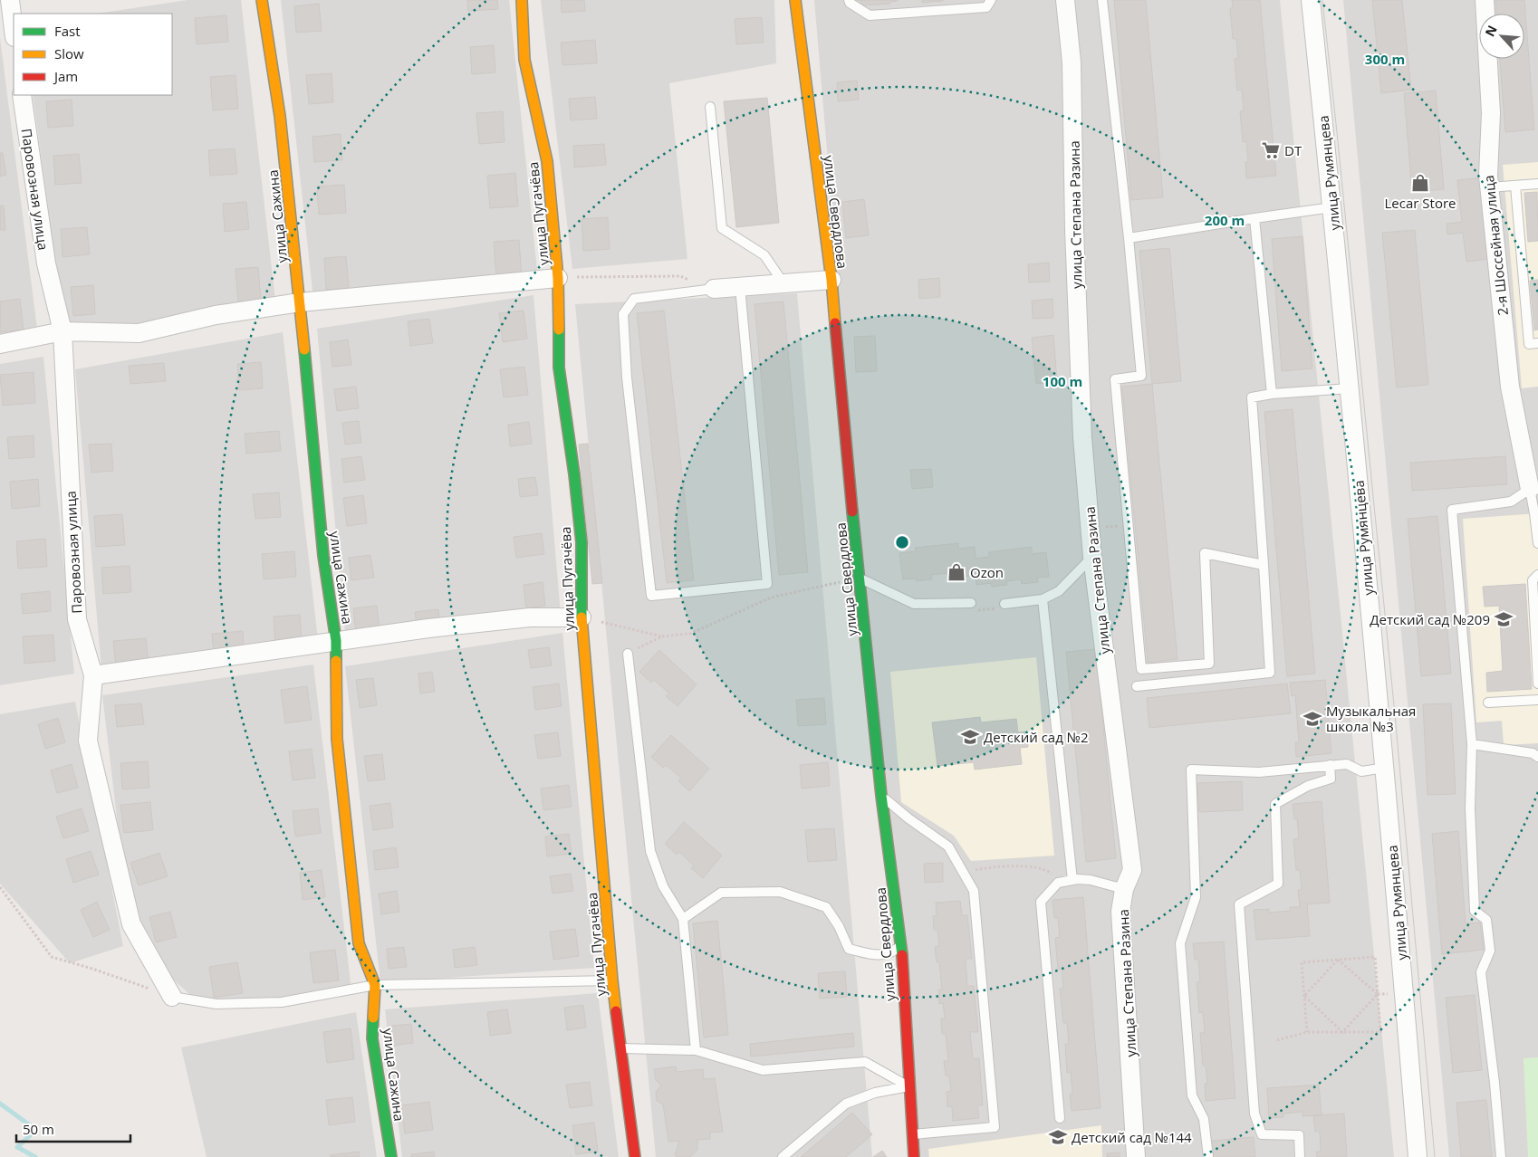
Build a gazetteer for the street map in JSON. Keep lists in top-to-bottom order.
{
  "streets": {
    "street": [
      "улица Румянцева",
      "Паровозная улица",
      "улица Свердлова",
      "улица Пугачёва",
      "улица Степана Разина",
      "улица Сажина",
      "2-я Шоссейная улица"
    ]
  },
  "places": {
    "supermarket": ["DT"],
    "shop": ["Lecar Store", "Ozon"],
    "school or university": [
      "Детский сад №209",
      "Музыкальная школа №3",
      "Детский сад №2",
      "Детский сад №144"
    ]
  },
  "legend": ["Fast", "Slow", "Jam"],
  "scale_bar": "50 m",
  "north": "top left",
  "rings": ["300 m", "200 m", "100 m"]
}
